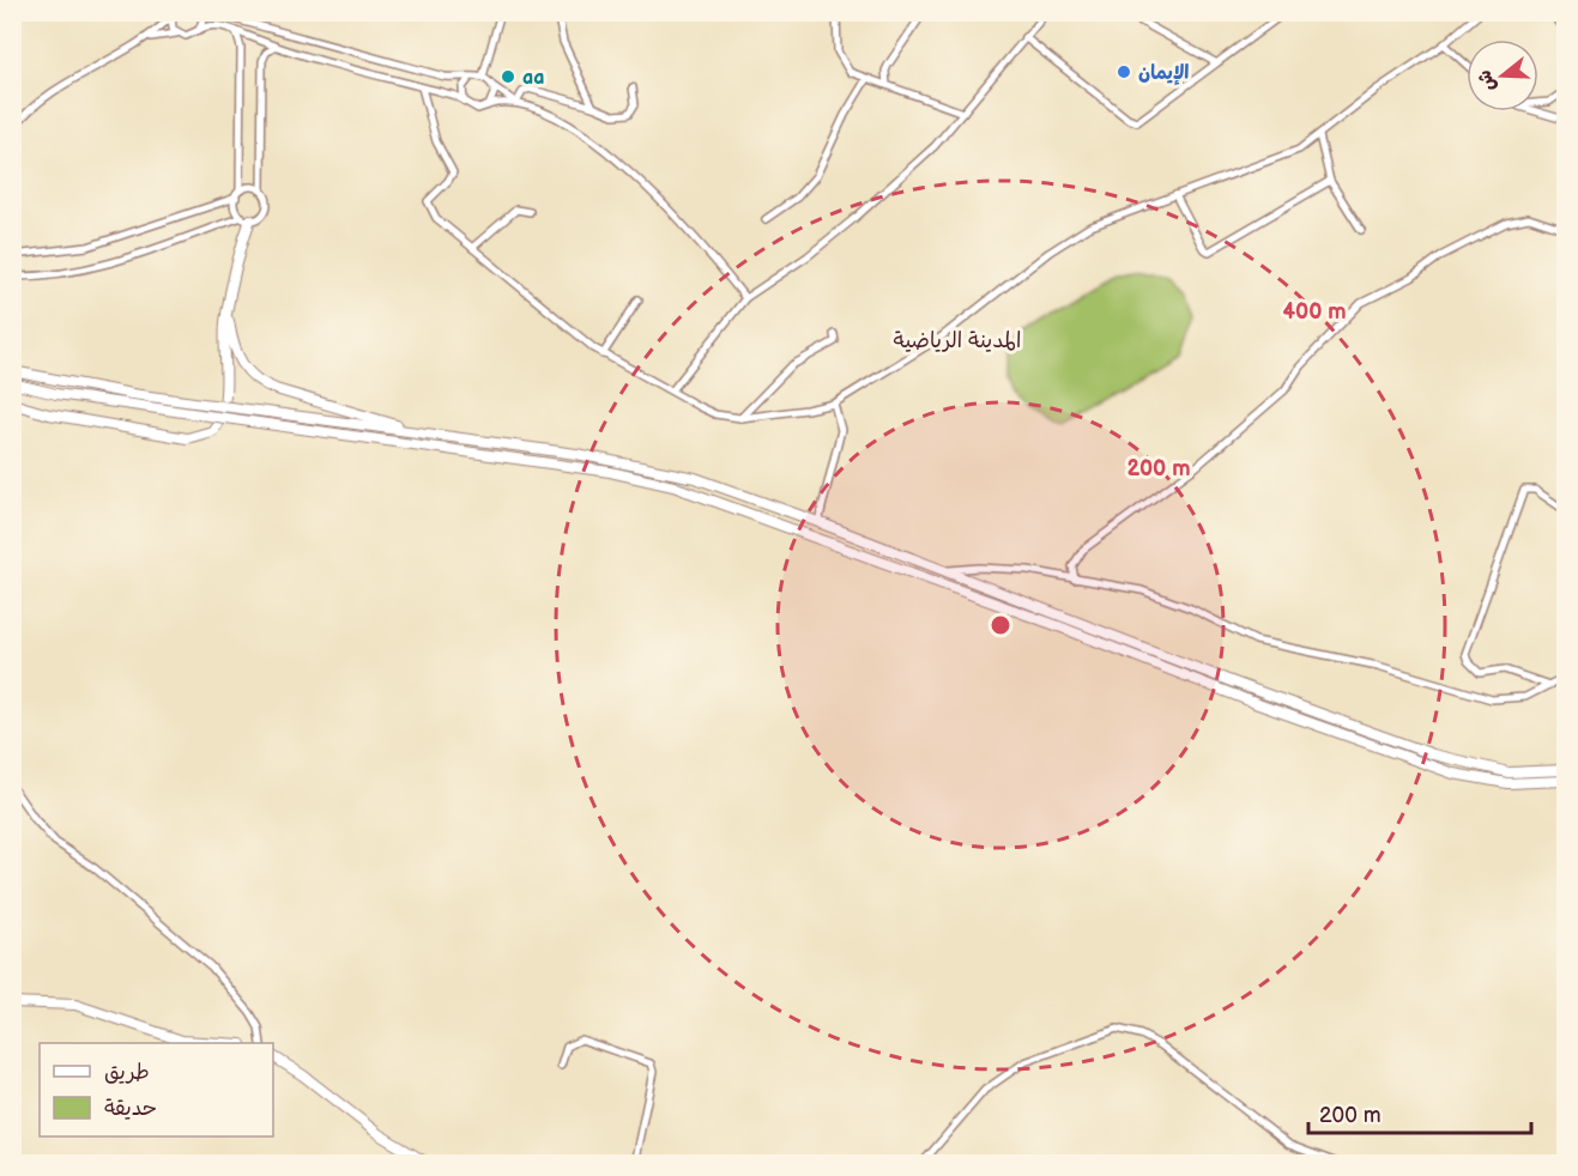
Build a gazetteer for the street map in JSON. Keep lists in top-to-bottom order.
{
  "districts": ["المدينة الرياضية"],
  "places": ["الإيمان", "aa"],
  "legend": ["طريق", "حديقة"],
  "scale_bar": "200 m",
  "north": "left",
  "rings": ["400 m", "200 m"]
}
